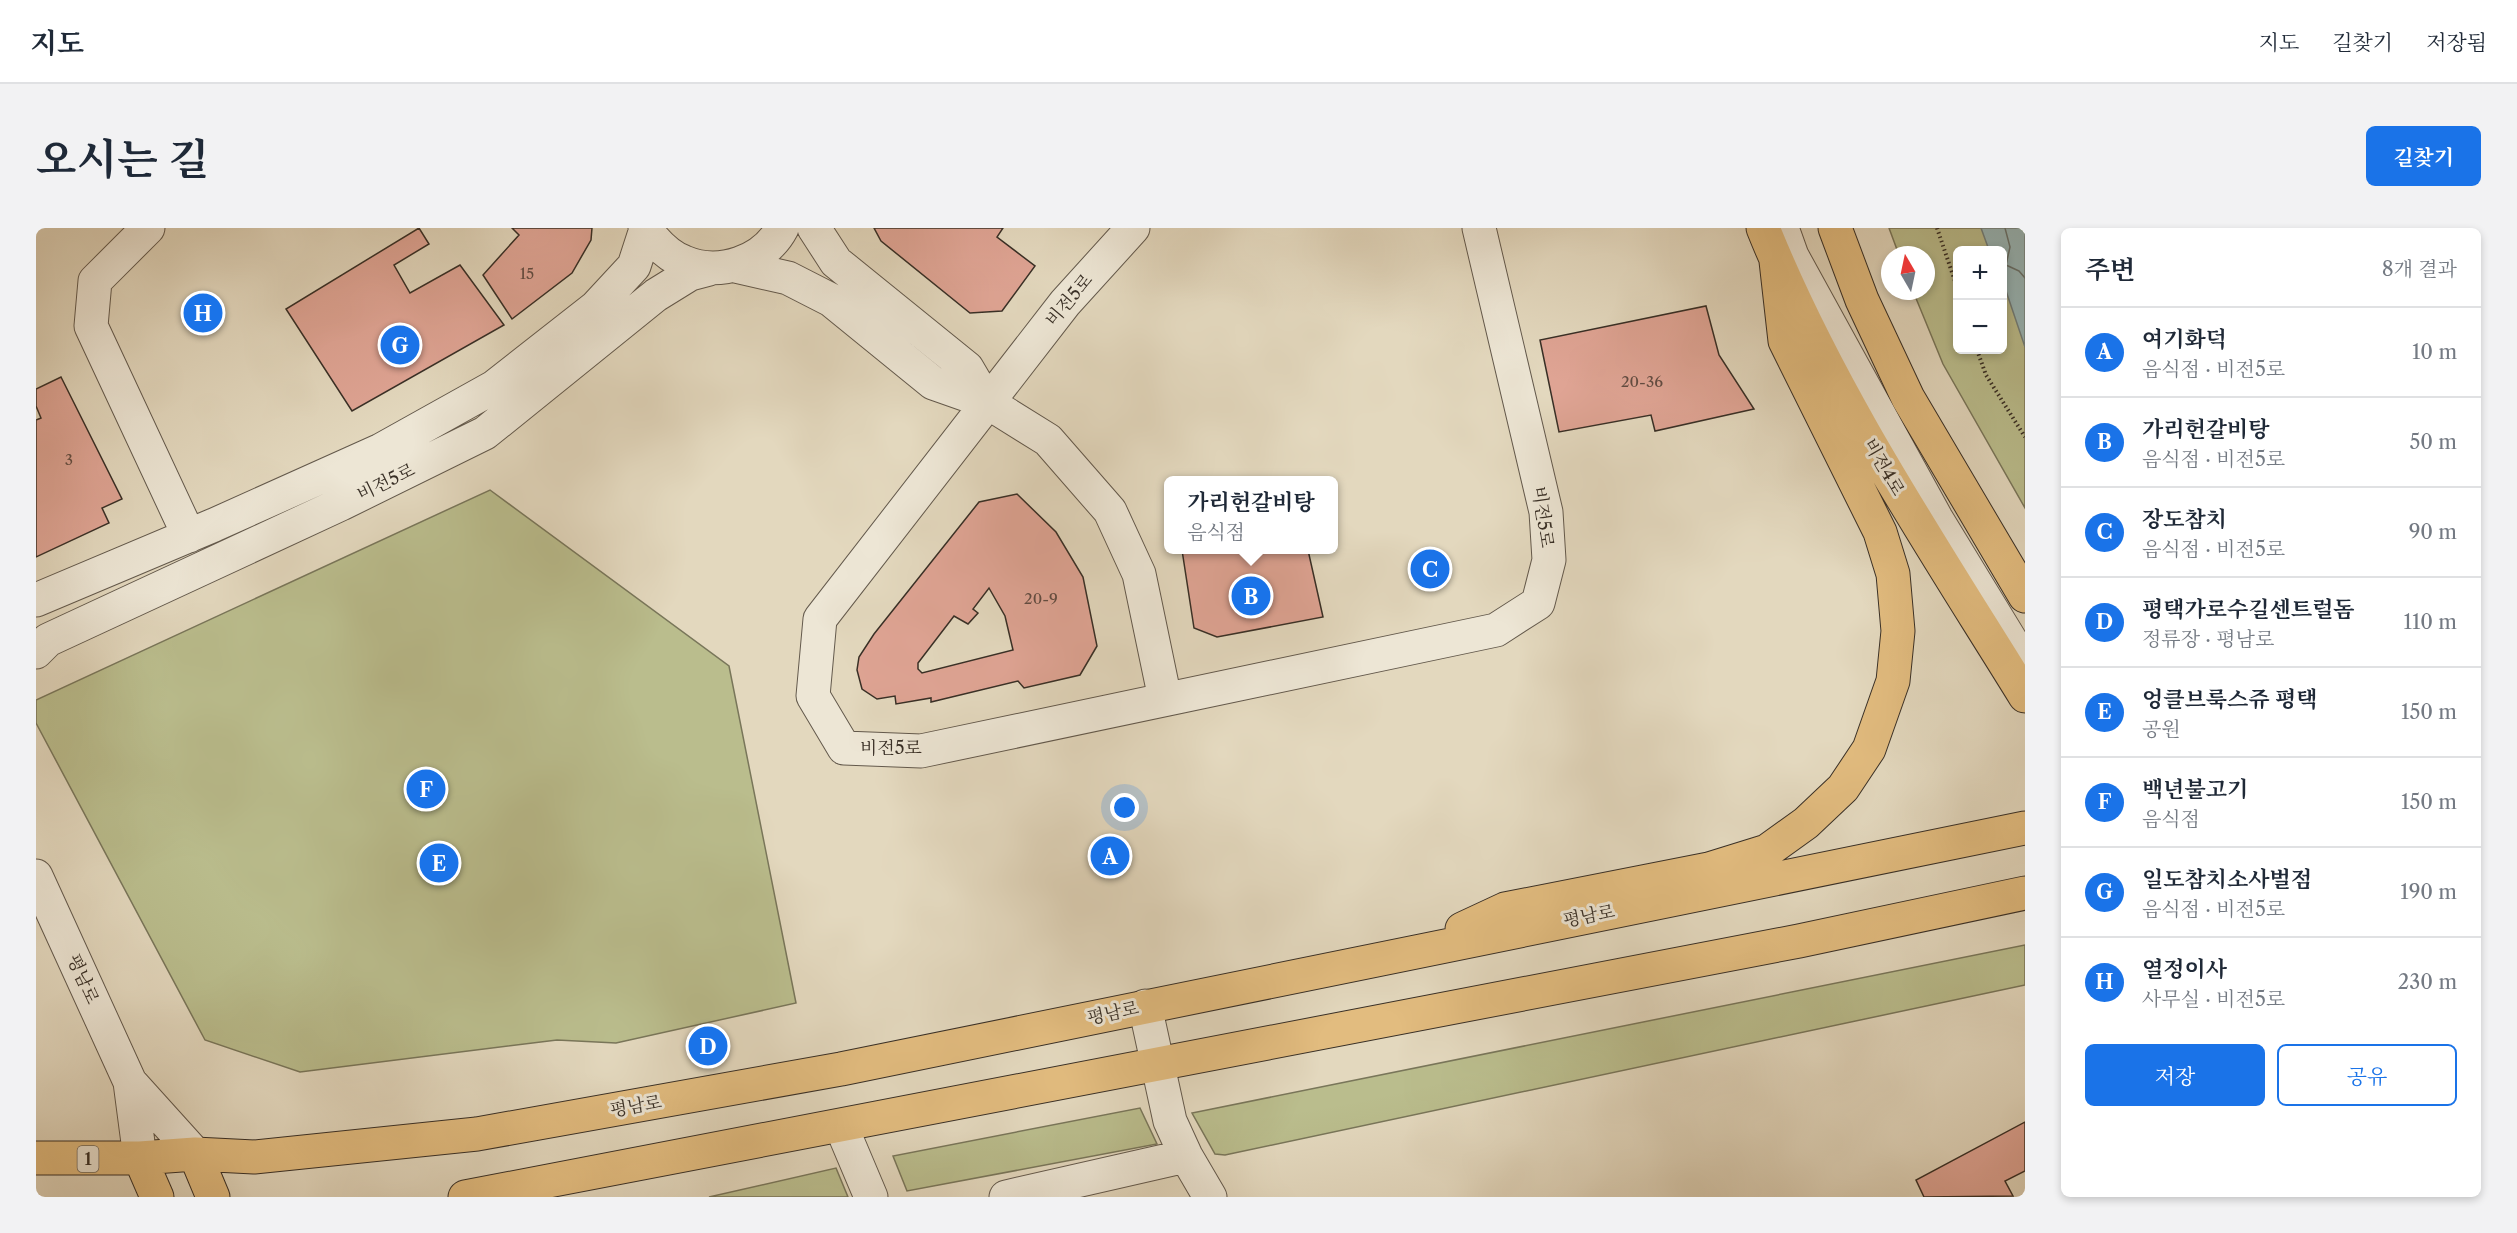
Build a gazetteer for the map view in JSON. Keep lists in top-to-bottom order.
{
  "streets": {
    "main road": ["비전4로", "평남로", "1"],
    "street": ["비전5로"]
  },
  "crossings": [
    ["평남로", "1"]
  ],
  "house_numbers": [
    "15",
    "20-36",
    "3",
    "20-9"
  ],
  "north": "top",
  "page": {
    "header": "지도",
    "nav": ["지도", "길찾기", "저장됨"],
    "title": "오시는 길",
    "buttons": [
      "길찾기",
      ["저장", "공유"]
    ],
    "heading": ["주변", "8개 결과"],
    "map_buttons": ["+", "−"],
    "pins": [
      "H",
      "G",
      "C",
      "B",
      "F",
      "A",
      "E",
      "D"
    ],
    "list": [
      {
        "mark": "A",
        "name": "여기화덕",
        "note": "음식점 · 비전5로",
        "value": "10 m"
      },
      {
        "mark": "B",
        "name": "가리헌갈비탕",
        "note": "음식점 · 비전5로",
        "value": "50 m"
      },
      {
        "mark": "C",
        "name": "장도참치",
        "note": "음식점 · 비전5로",
        "value": "90 m"
      },
      {
        "mark": "D",
        "name": "평택가로수길센트럴돔",
        "note": "정류장 · 평남로",
        "value": "110 m"
      },
      {
        "mark": "E",
        "name": "엉클브룩스쥬 평택",
        "note": "공원",
        "value": "150 m"
      },
      {
        "mark": "F",
        "name": "백년불고기",
        "note": "음식점",
        "value": "150 m"
      },
      {
        "mark": "G",
        "name": "일도참치소사벌점",
        "note": "음식점 · 비전5로",
        "value": "190 m"
      },
      {
        "mark": "H",
        "name": "열정이사",
        "note": "사무실 · 비전5로",
        "value": "230 m"
      }
    ],
    "popup": ["가리헌갈비탕", "음식점"]
  }
}
